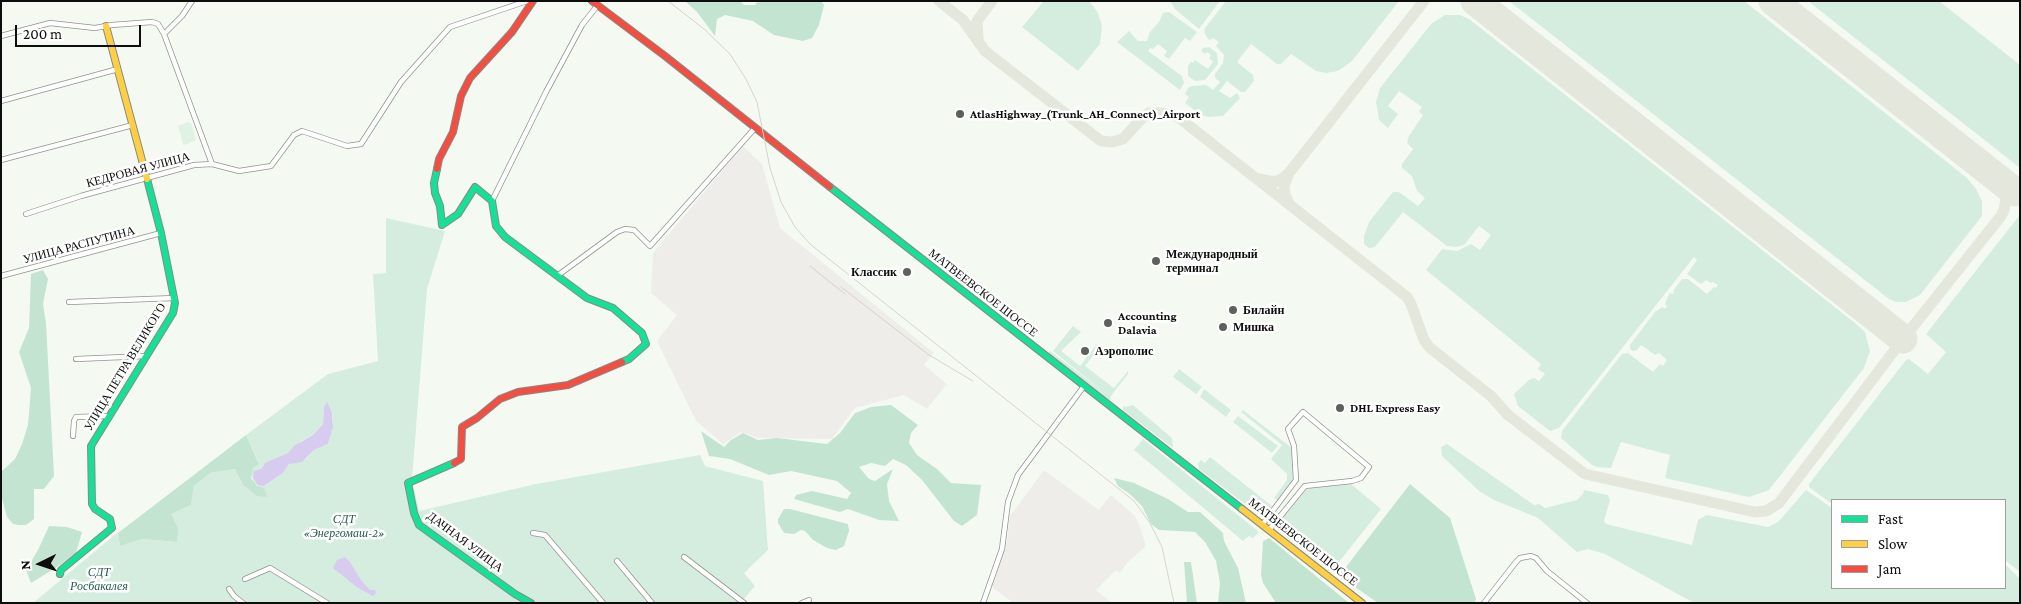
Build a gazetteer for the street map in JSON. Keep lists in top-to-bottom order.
{
  "streets": {
    "street": [
      "КЕДРОВАЯ УЛИЦА",
      "УЛИЦА РАСПУТИНА",
      "МАТВЕЕВСКОЕ ШОССЕ",
      "УЛИЦА ПЕТРА ВЕЛИКОГО",
      "ДАЧНАЯ УЛИЦА"
    ]
  },
  "crossings": [
    ["КЕДРОВАЯ УЛИЦА", "УЛИЦА ПЕТРА ВЕЛИКОГО"],
    ["УЛИЦА РАСПУТИНА", "УЛИЦА ПЕТРА ВЕЛИКОГО"]
  ],
  "parks": ["СДТ «Энергомаш-2»", "СДТ Росбакалея"],
  "places": [
    "AtlasHighway_(Trunk_AH_Connect)_Airport",
    "Международный терминал",
    "Классик",
    "Билайн",
    "Accounting Dalavia",
    "Мишка",
    "Аэрополис",
    "DHL Express Easy"
  ],
  "legend": ["Fast", "Slow", "Jam"],
  "scale_bar": "200 m",
  "north": "left"
}
